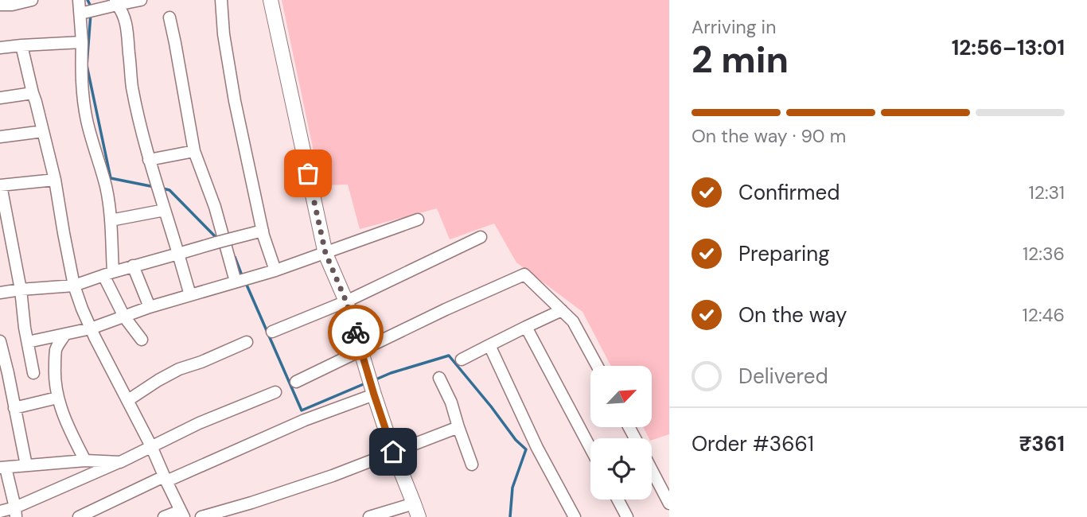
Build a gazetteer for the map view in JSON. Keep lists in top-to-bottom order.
{
  "north": "top right",
  "page": {
    "heading": ["2 min", "Arriving in", "12:56–13:01"],
    "panel": ["Order #3661", "₹361"],
    "bar": "On the way · 90 m",
    "list": [
      ["Confirmed", "12:31"],
      ["Preparing", "12:36"],
      ["On the way", "12:46"],
      "Delivered"
    ]
  }
}
